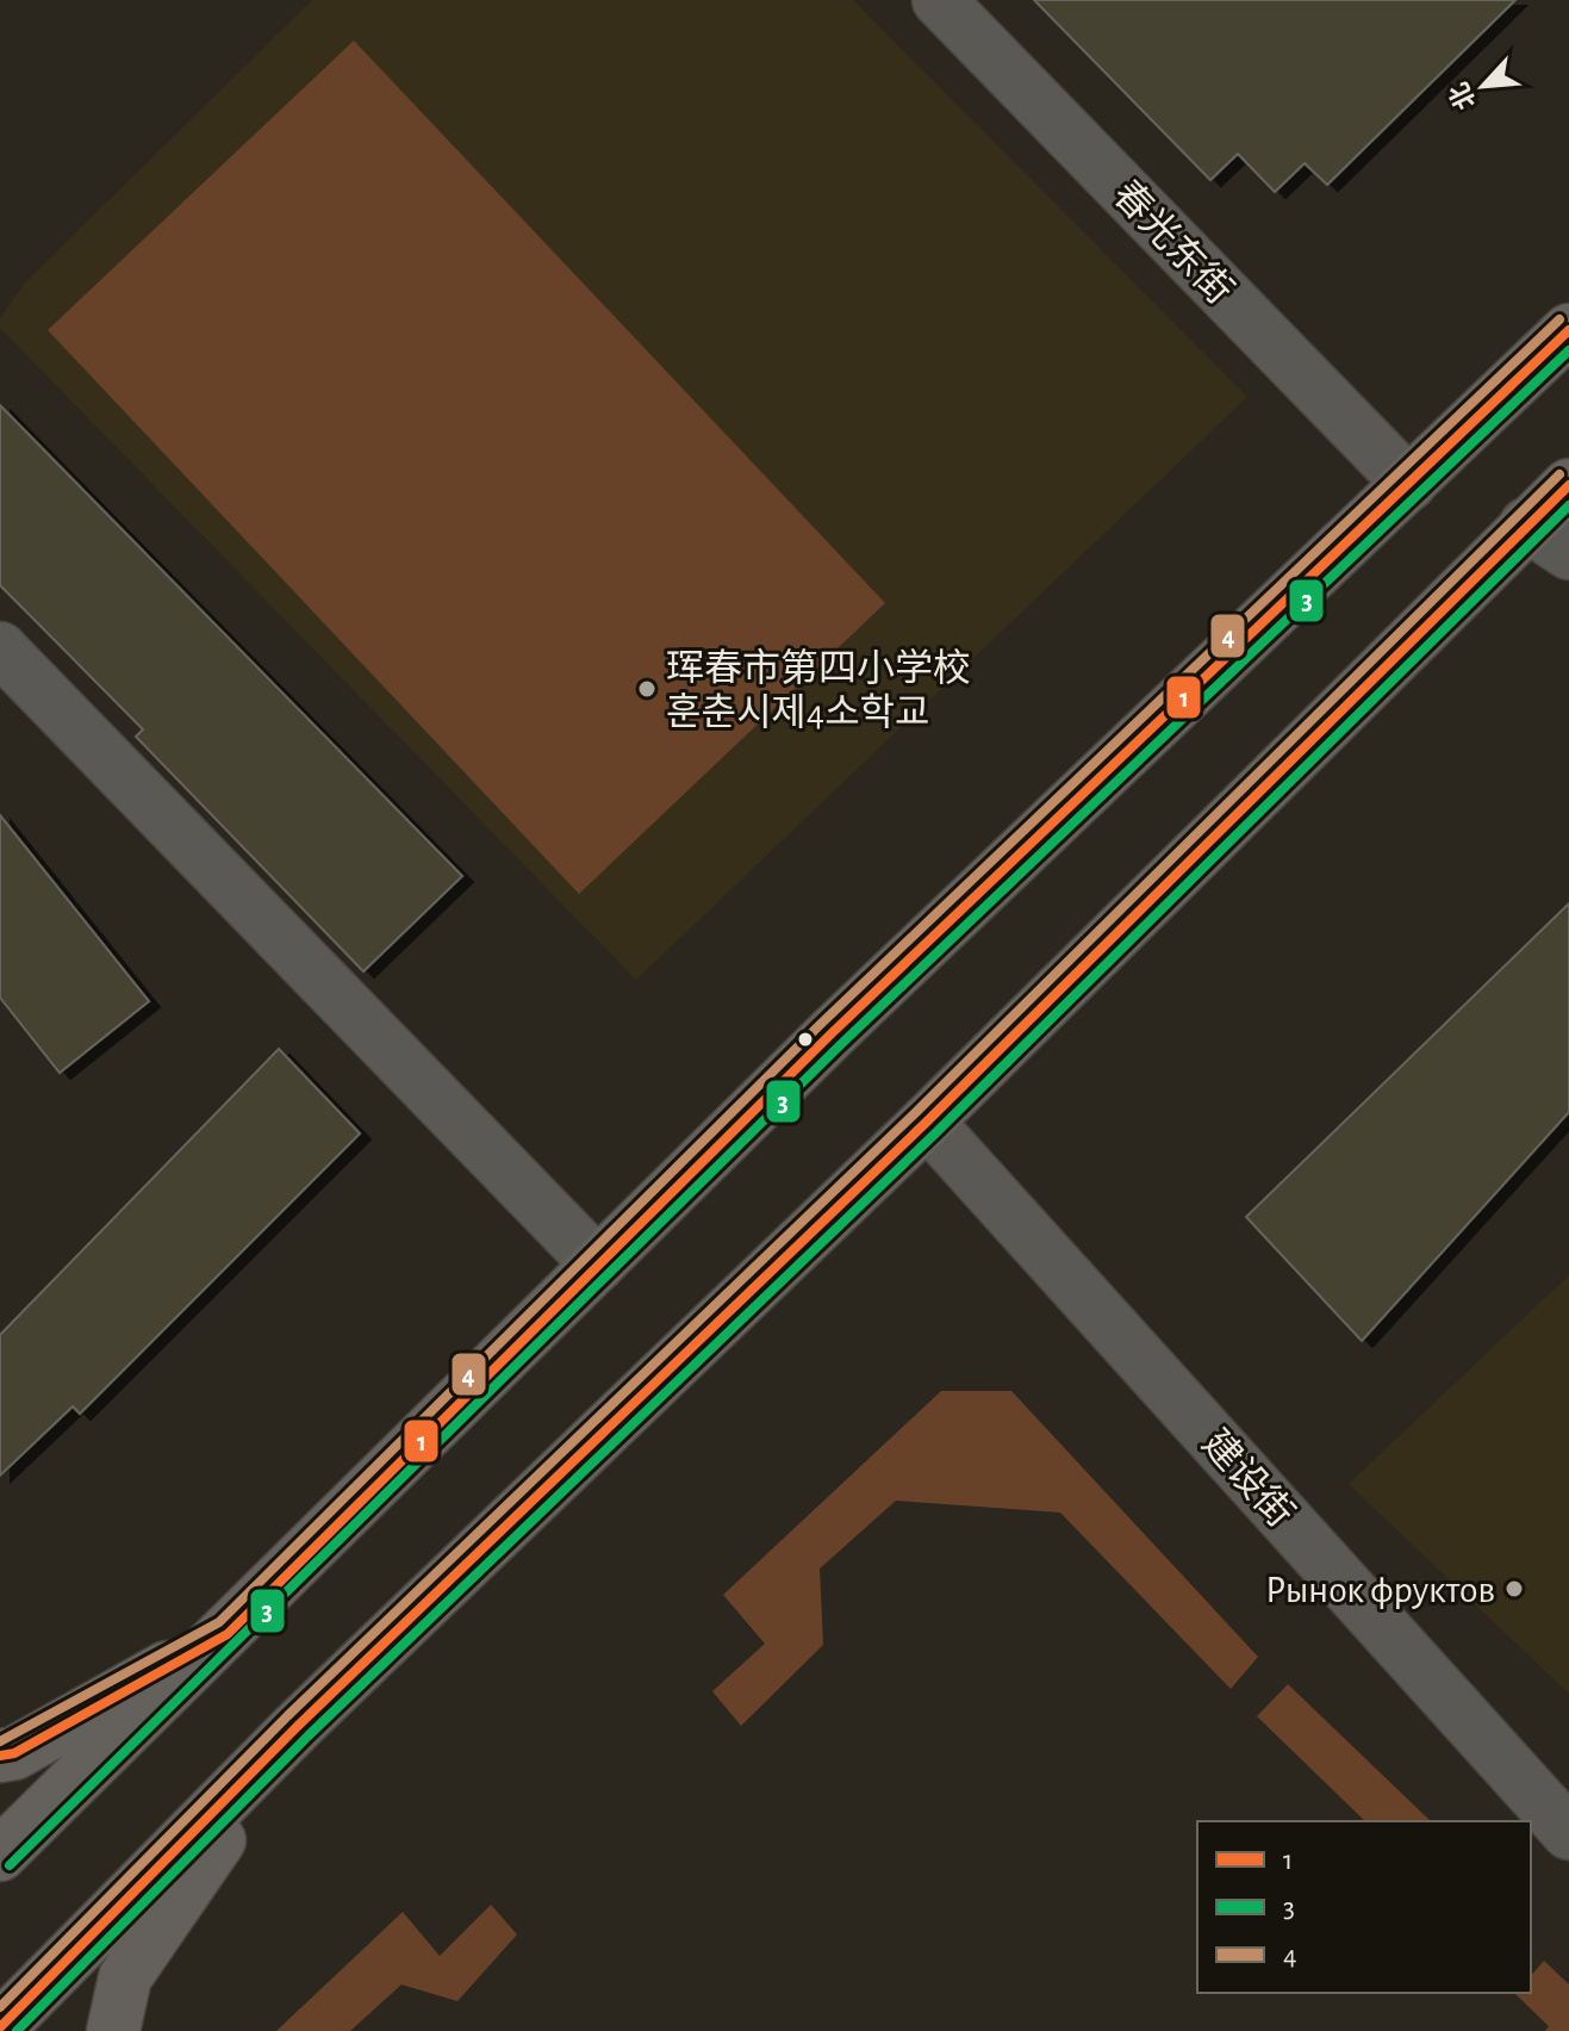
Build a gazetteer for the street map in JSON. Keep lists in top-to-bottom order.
{
  "streets": {
    "street": ["春光东街", "建设街"]
  },
  "places": ["珲春市第四小学校 훈춘시제4소학교", "Рынок фруктов"],
  "lines": ["transit line 4", "transit line 1", "transit line 3"],
  "legend": ["1", "3", "4"],
  "north": "bottom left"
}
